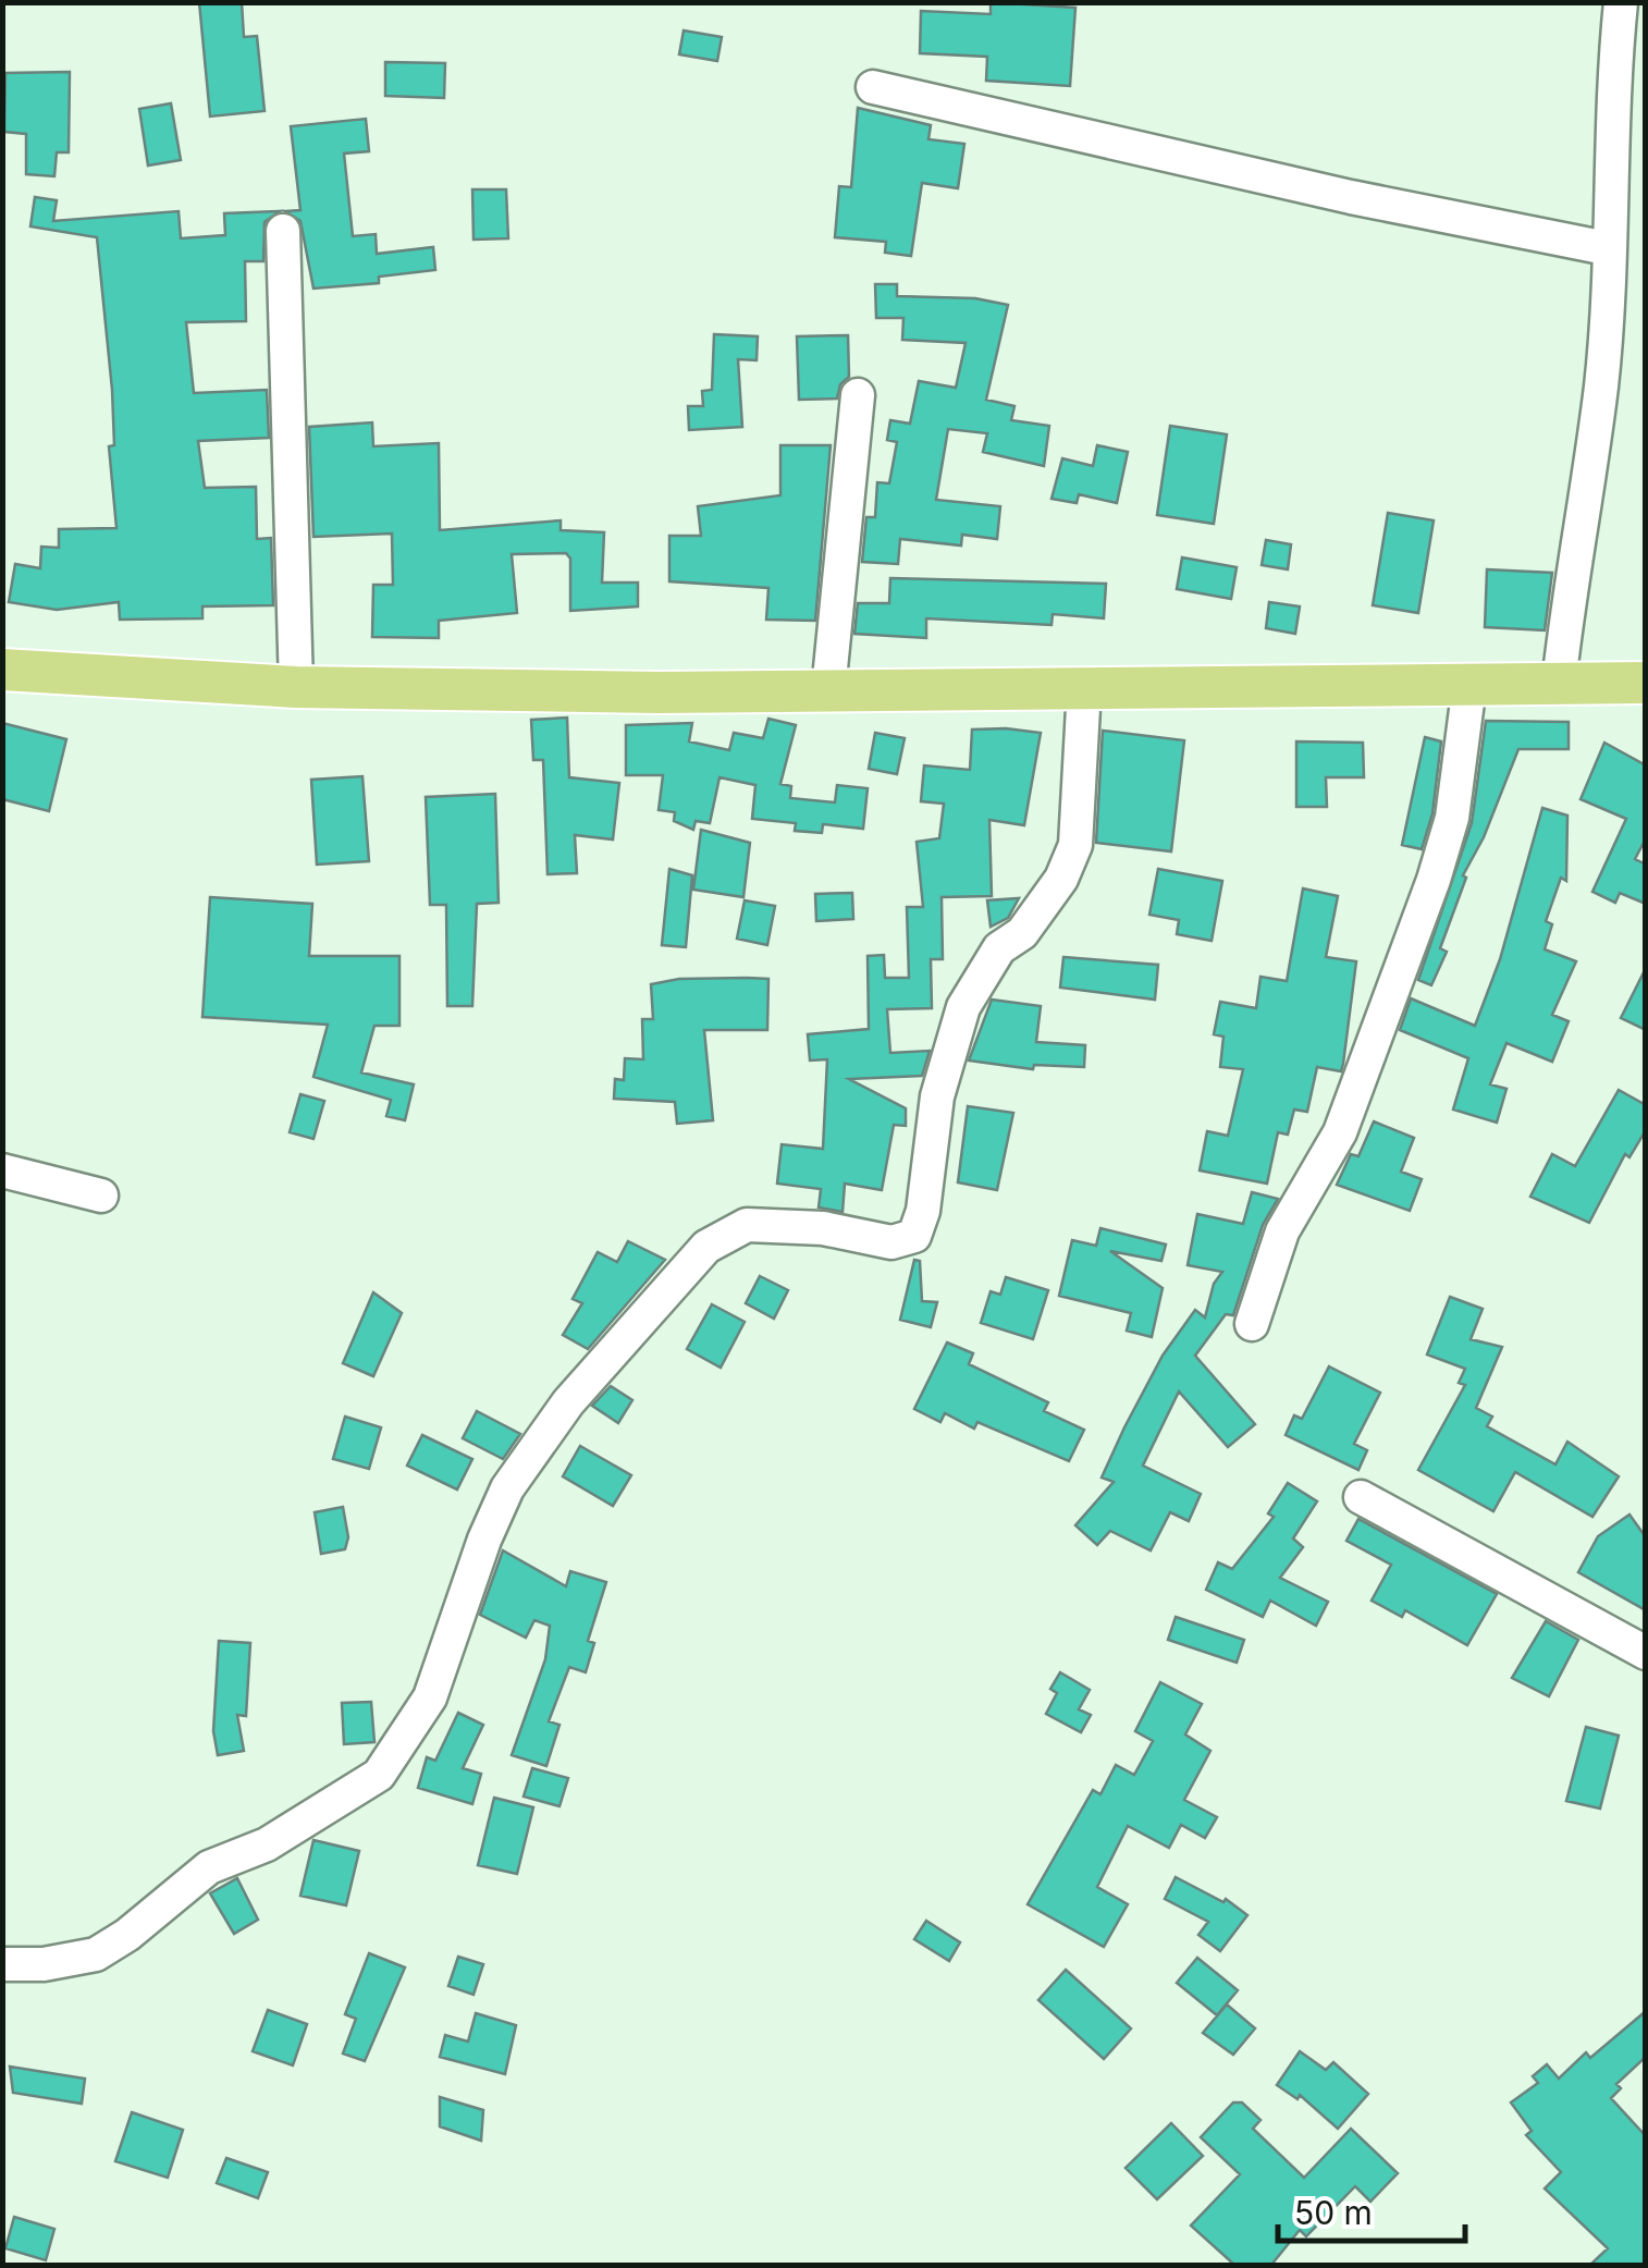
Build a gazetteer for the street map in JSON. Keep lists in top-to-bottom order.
{
  "scale_bar": "50 m"
}
